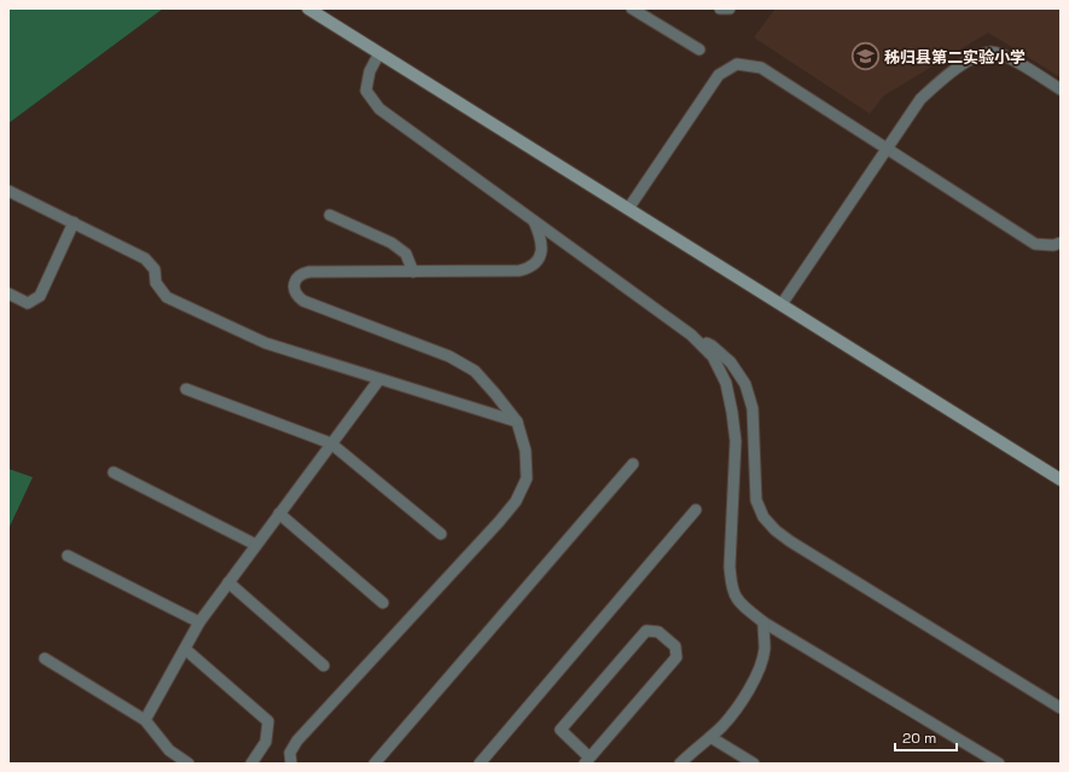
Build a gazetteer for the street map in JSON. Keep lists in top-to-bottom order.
{
  "places": {
    "school or university": ["秭归县第二实验小学"]
  },
  "scale_bar": "20 m"
}
